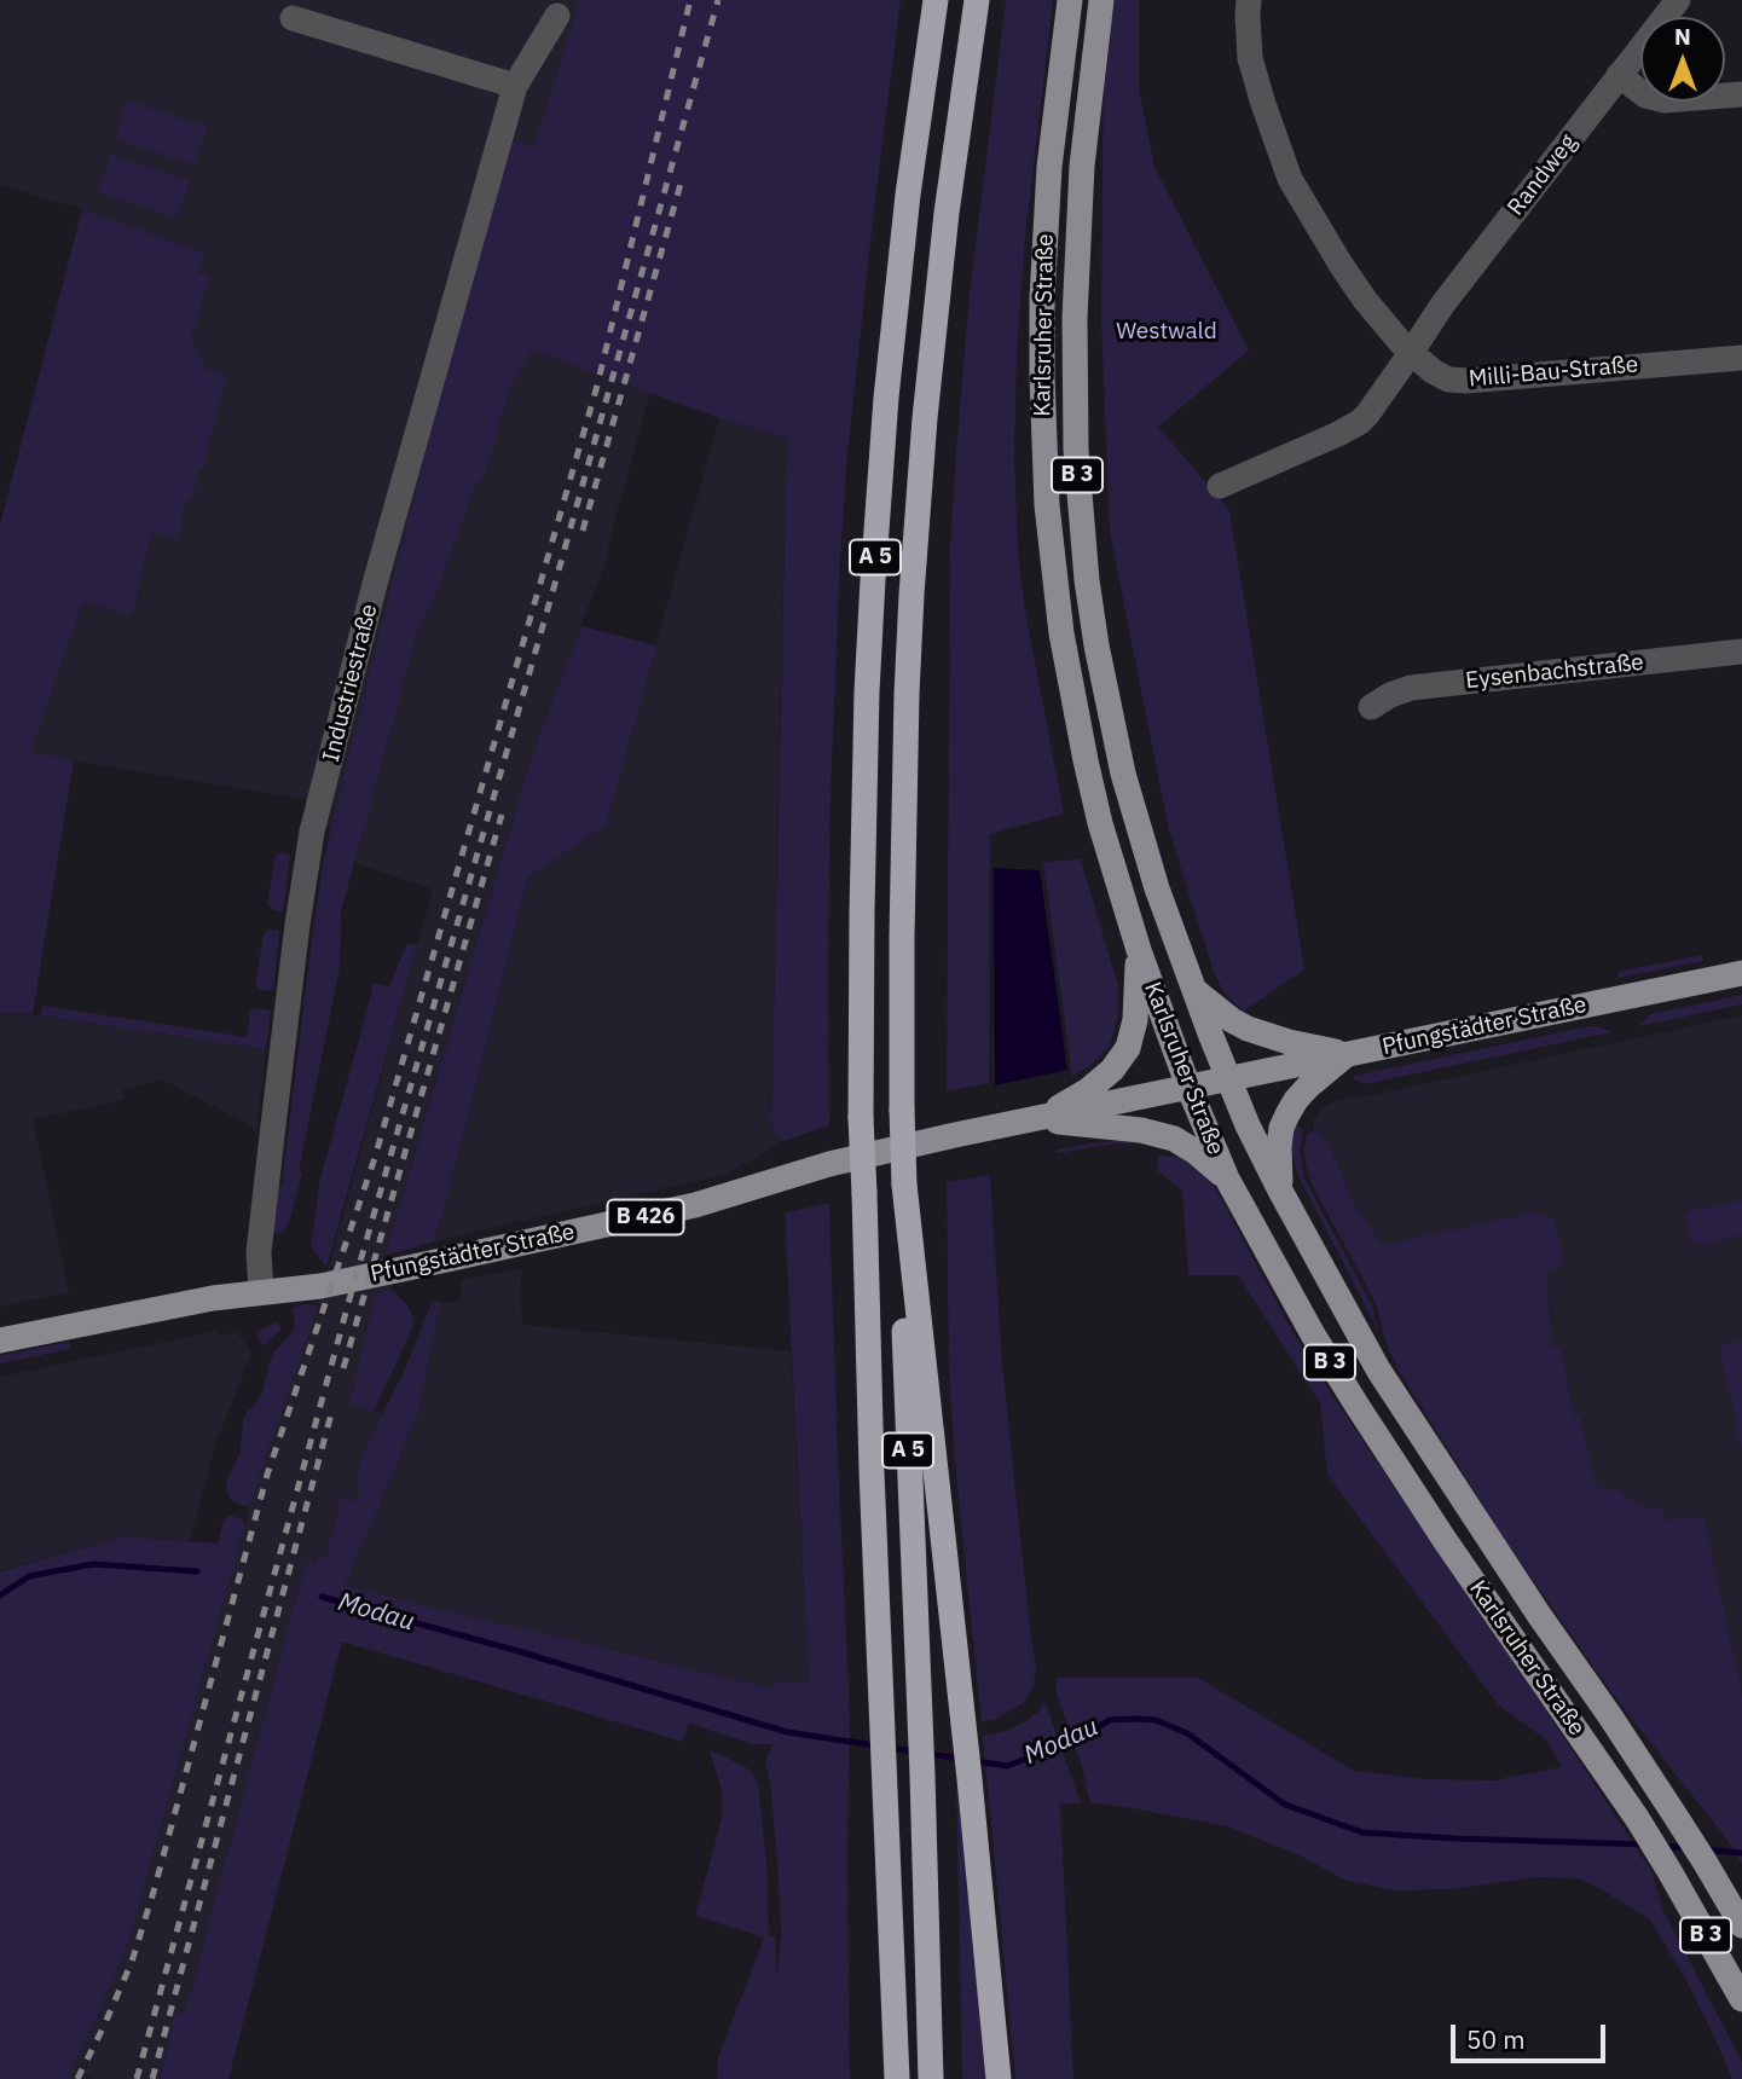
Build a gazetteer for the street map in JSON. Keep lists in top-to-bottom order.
{
  "streets": {
    "highway": ["A 5"],
    "main road": [
      "Karlsruher Straße",
      "B 3",
      "Pfungstädter Straße",
      "B 426"
    ],
    "street": [
      "Randweg",
      "Milli-Bau-Straße",
      "Eysenbachstraße",
      "Industriestraße"
    ]
  },
  "crossings": [
    ["Randweg", "Milli-Bau-Straße"],
    ["Karlsruher Straße", "Pfungstädter Straße"],
    ["Karlsruher Straße", "B 426"],
    ["Industriestraße", "Pfungstädter Straße"],
    ["Pfungstädter Straße", "B 426"]
  ],
  "water": ["Modau"],
  "parks": ["Westwald"],
  "scale_bar": "50 m",
  "north": "top"
}
